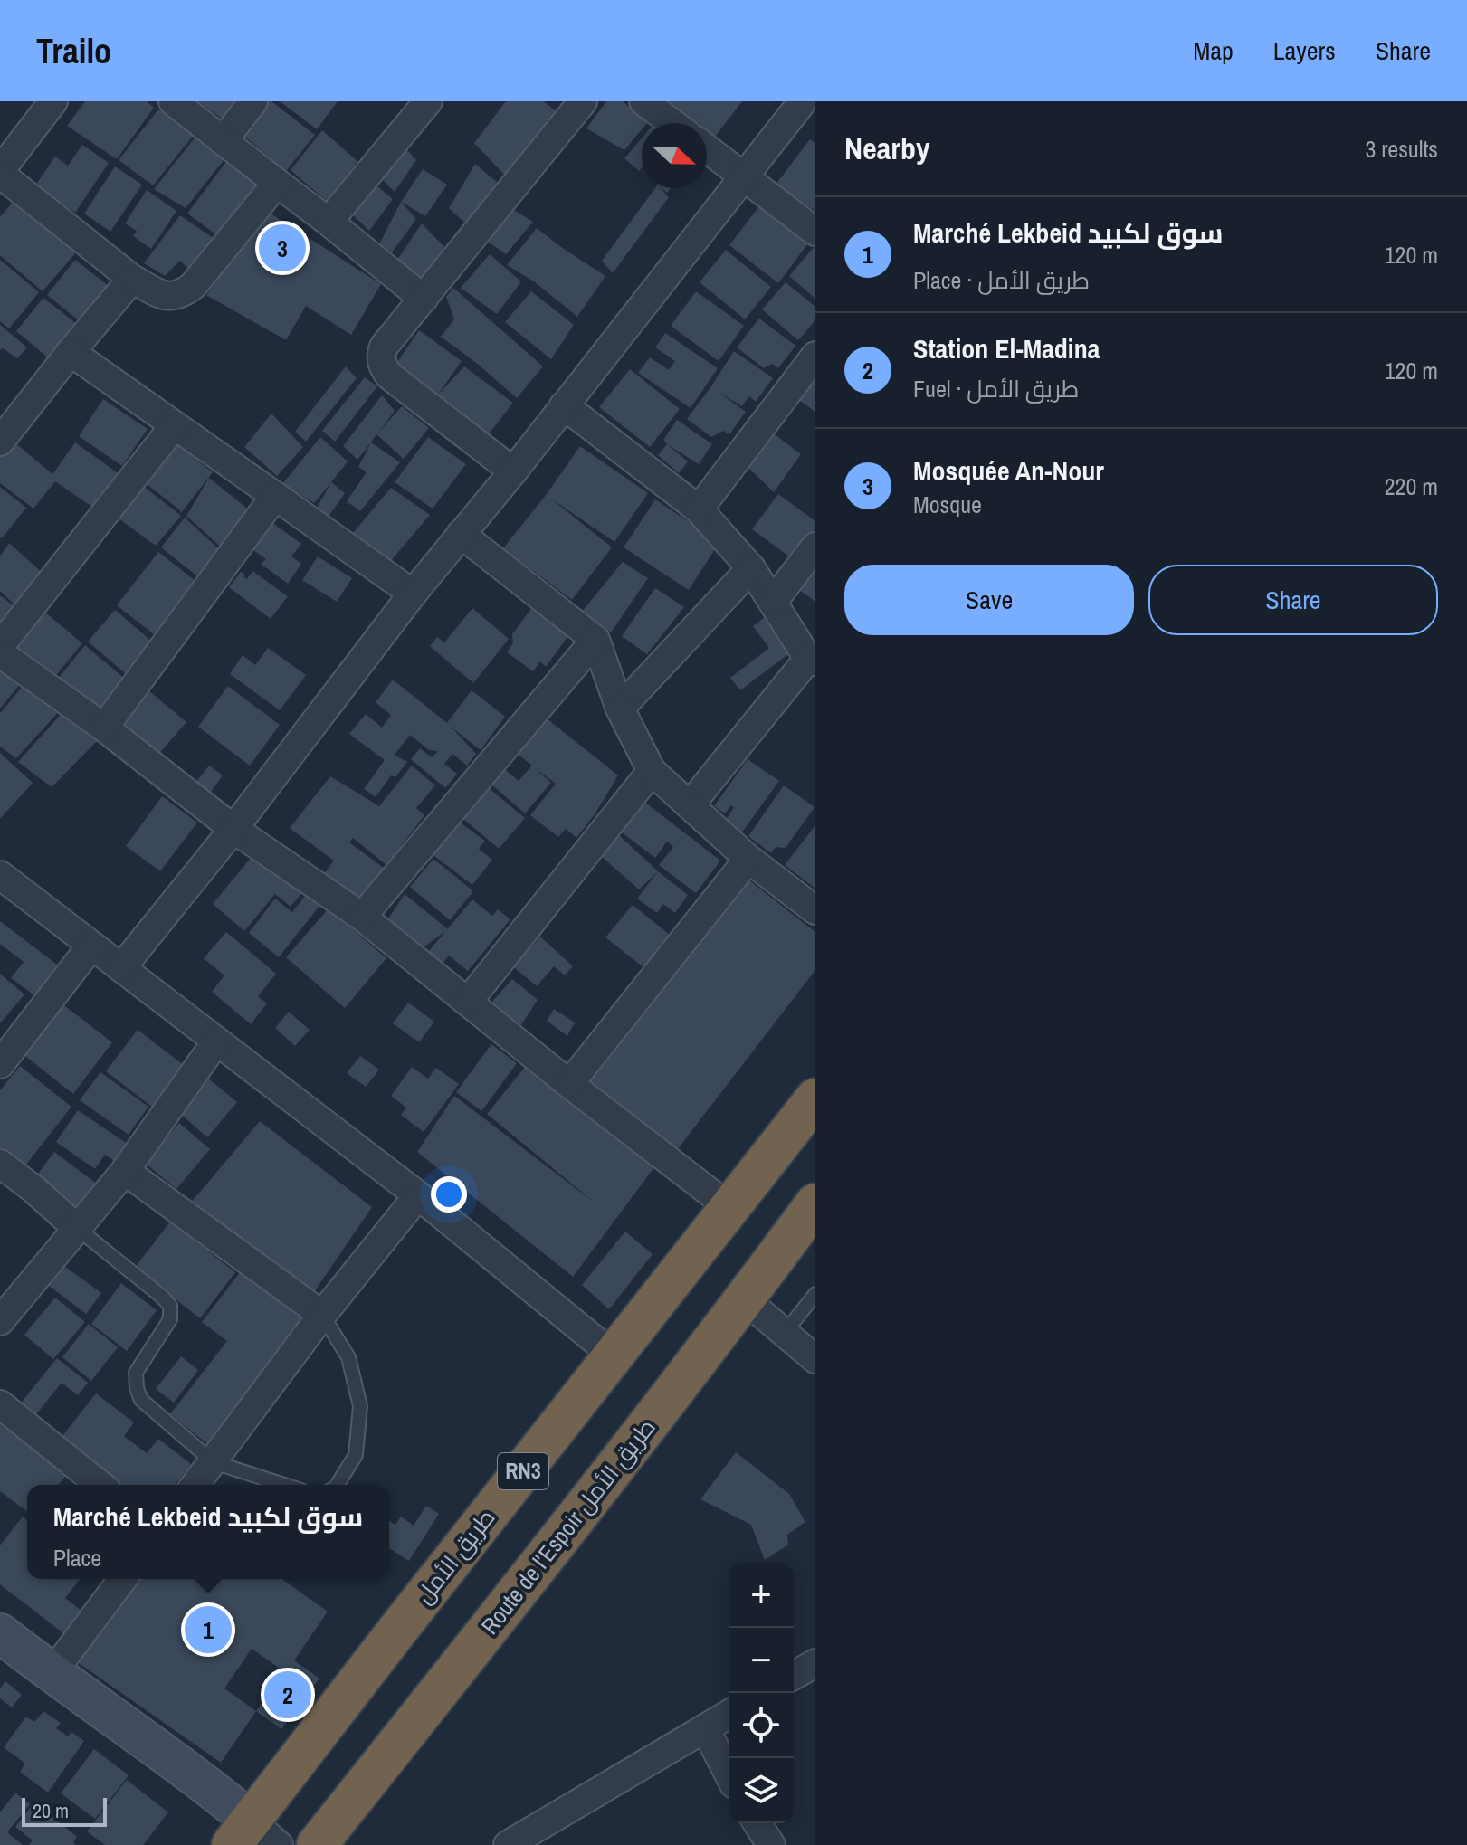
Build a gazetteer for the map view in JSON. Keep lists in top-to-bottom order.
{
  "streets": {
    "highway": ["RN3", "Route de l’Espoir طريق الأمل", "طريق الأمل"]
  },
  "scale_bar": "20 m",
  "north": "right",
  "page": {
    "header": "Trailo",
    "nav": ["Map", "Layers", "Share"],
    "heading": ["Nearby", "3 results"],
    "list": [
      {
        "mark": "1",
        "name": "Marché Lekbeid سوق لكبيد",
        "note": "Place · طريق الأمل",
        "value": "120 m"
      },
      {
        "mark": "2",
        "name": "Station El-Madina",
        "note": "Fuel · طريق الأمل",
        "value": "120 m"
      },
      {
        "mark": "3",
        "name": "Mosquée An-Nour",
        "note": "Mosque",
        "value": "220 m"
      }
    ],
    "pins": ["3", "1", "2"],
    "buttons": ["Save", "Share"],
    "popup": ["Marché Lekbeid سوق لكبيد", "Place"],
    "map_buttons": ["+", "−"],
    "scale": "20 m"
  }
}
